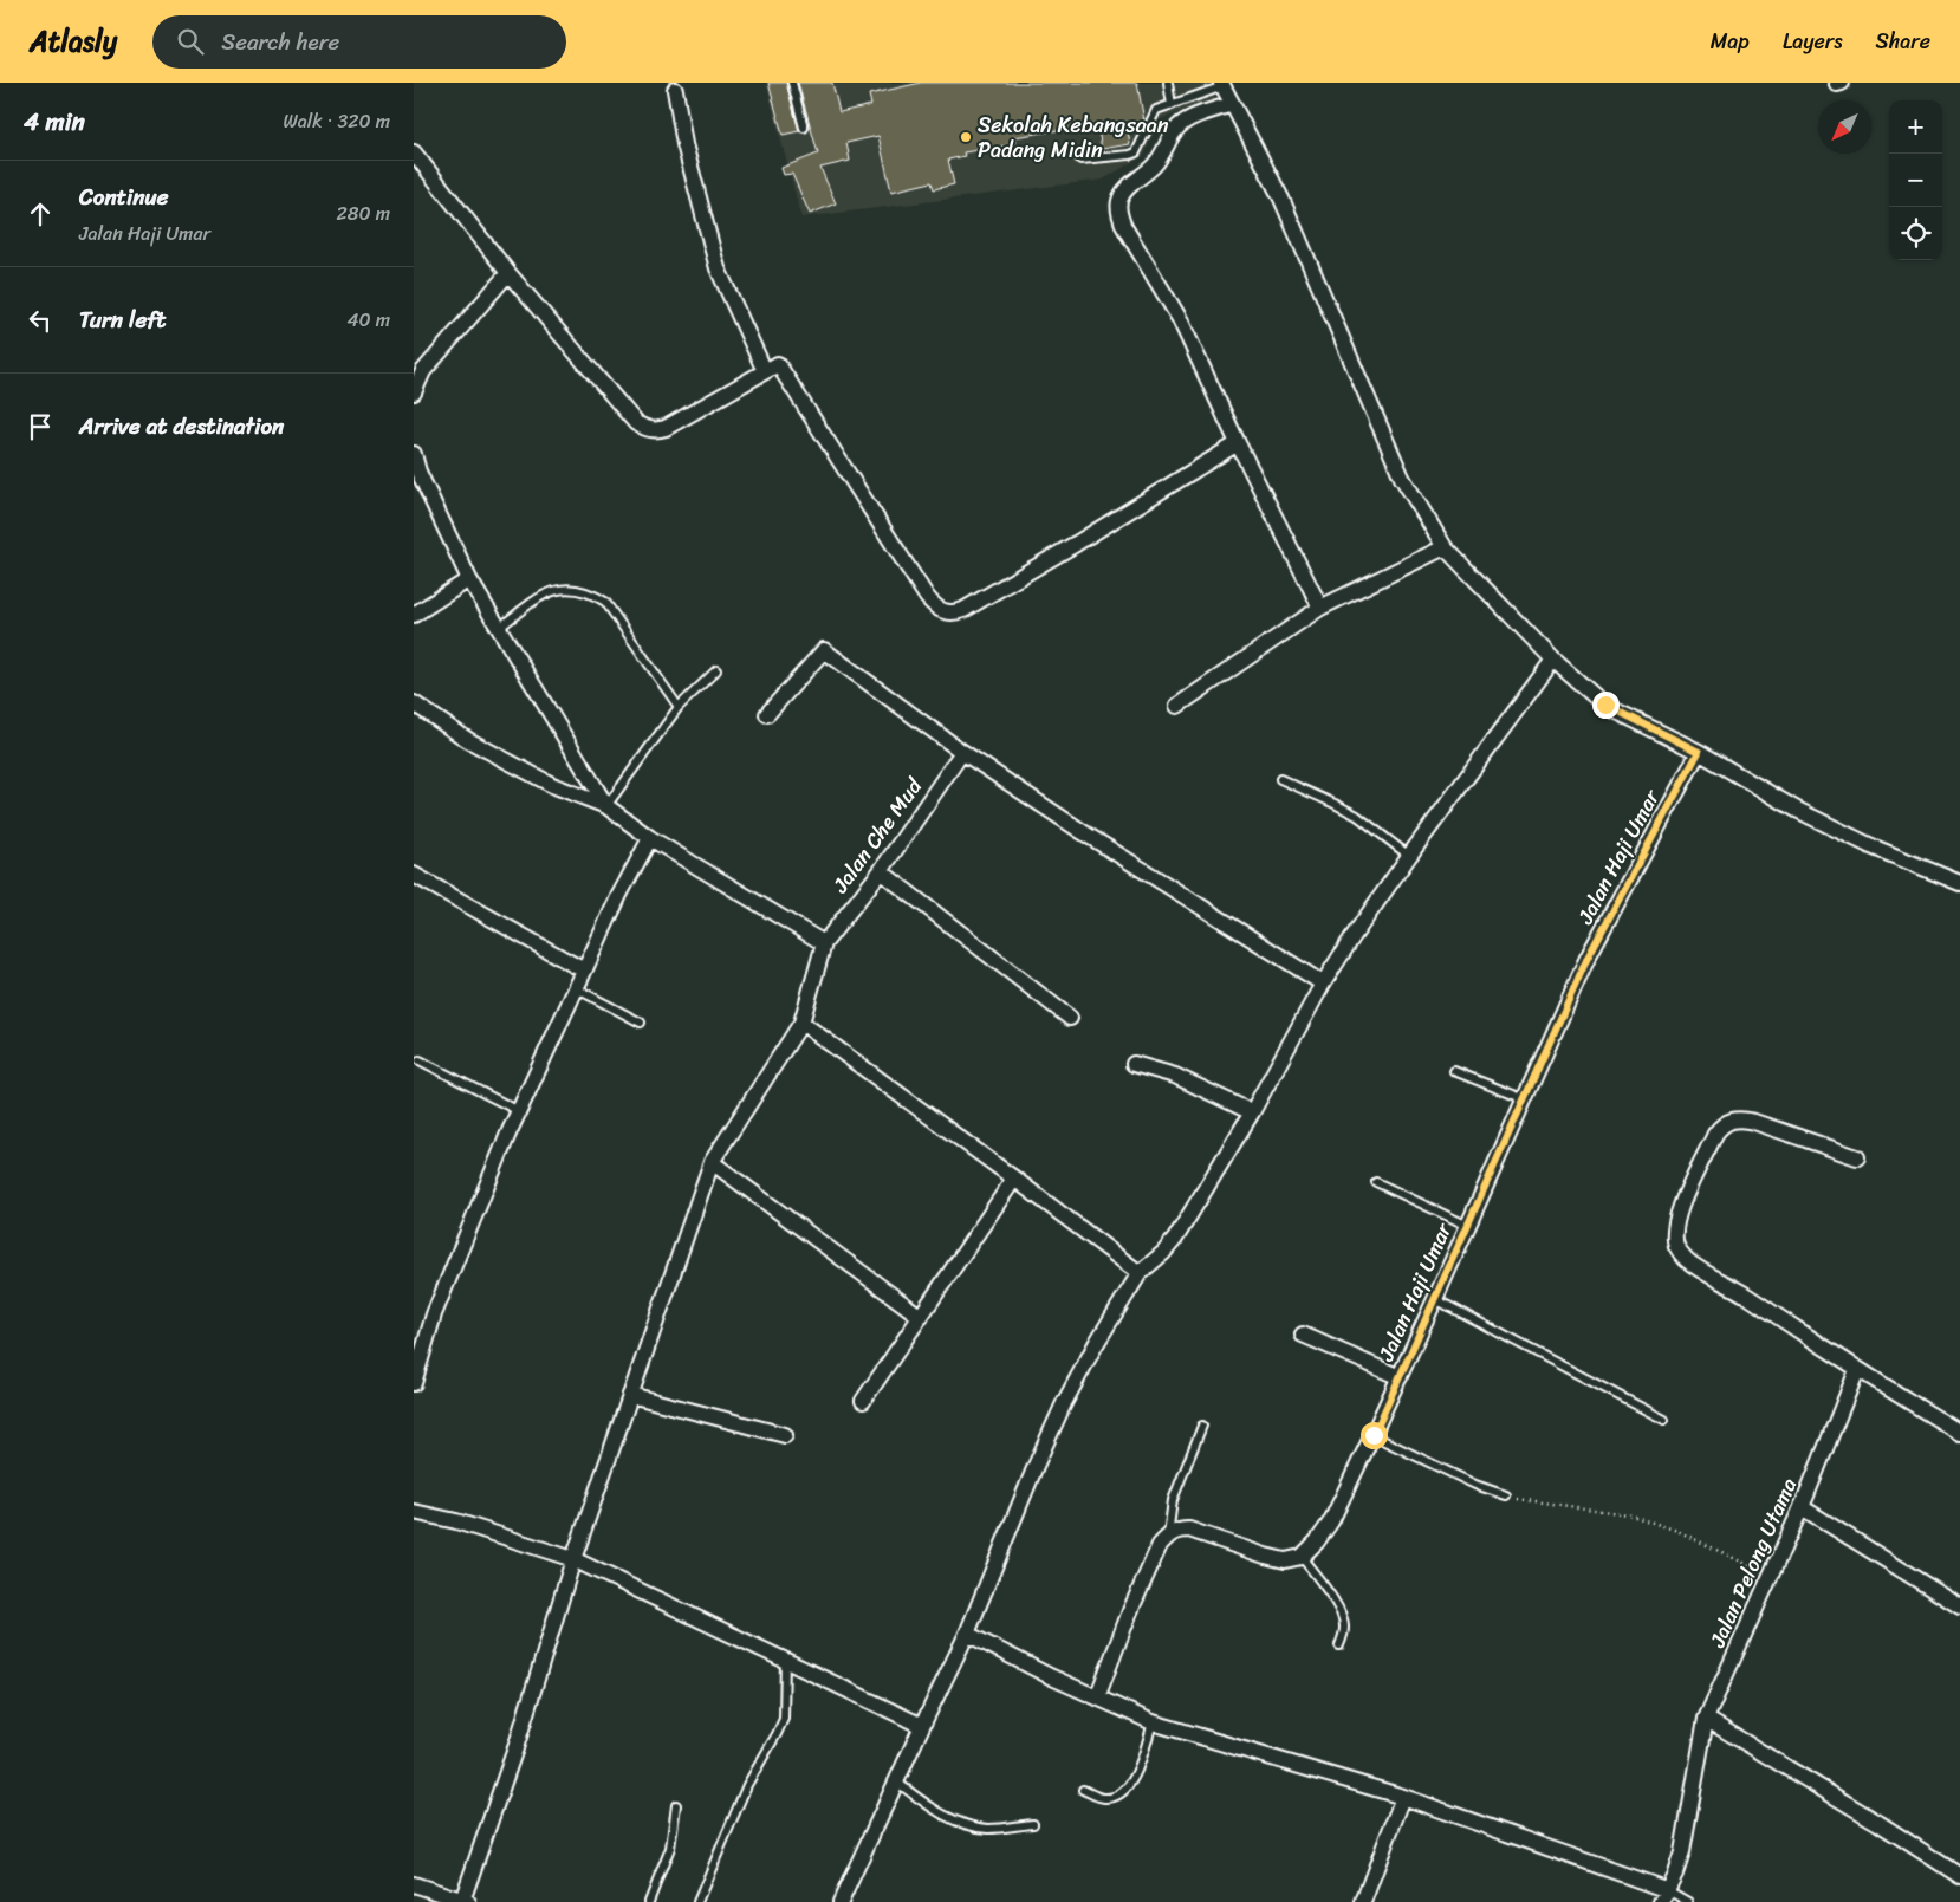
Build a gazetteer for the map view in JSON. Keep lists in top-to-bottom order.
{
  "streets": {
    "street": ["Jalan Che Mud", "Jalan Haji Umar", "Jalan Pelong Utama"]
  },
  "places": ["Sekolah Kebangsaan Padang Midin"],
  "north": "bottom left",
  "page": {
    "header": "Atlasly",
    "search": "Search here",
    "nav": ["Map", "Layers", "Share"],
    "heading": ["4 min", "Walk · 320 m"],
    "map_buttons": ["+", "−"],
    "list": [
      ["Continue", "Jalan Haji Umar", "280 m"],
      ["Turn left", "40 m"],
      "Arrive at destination"
    ]
  }
}
